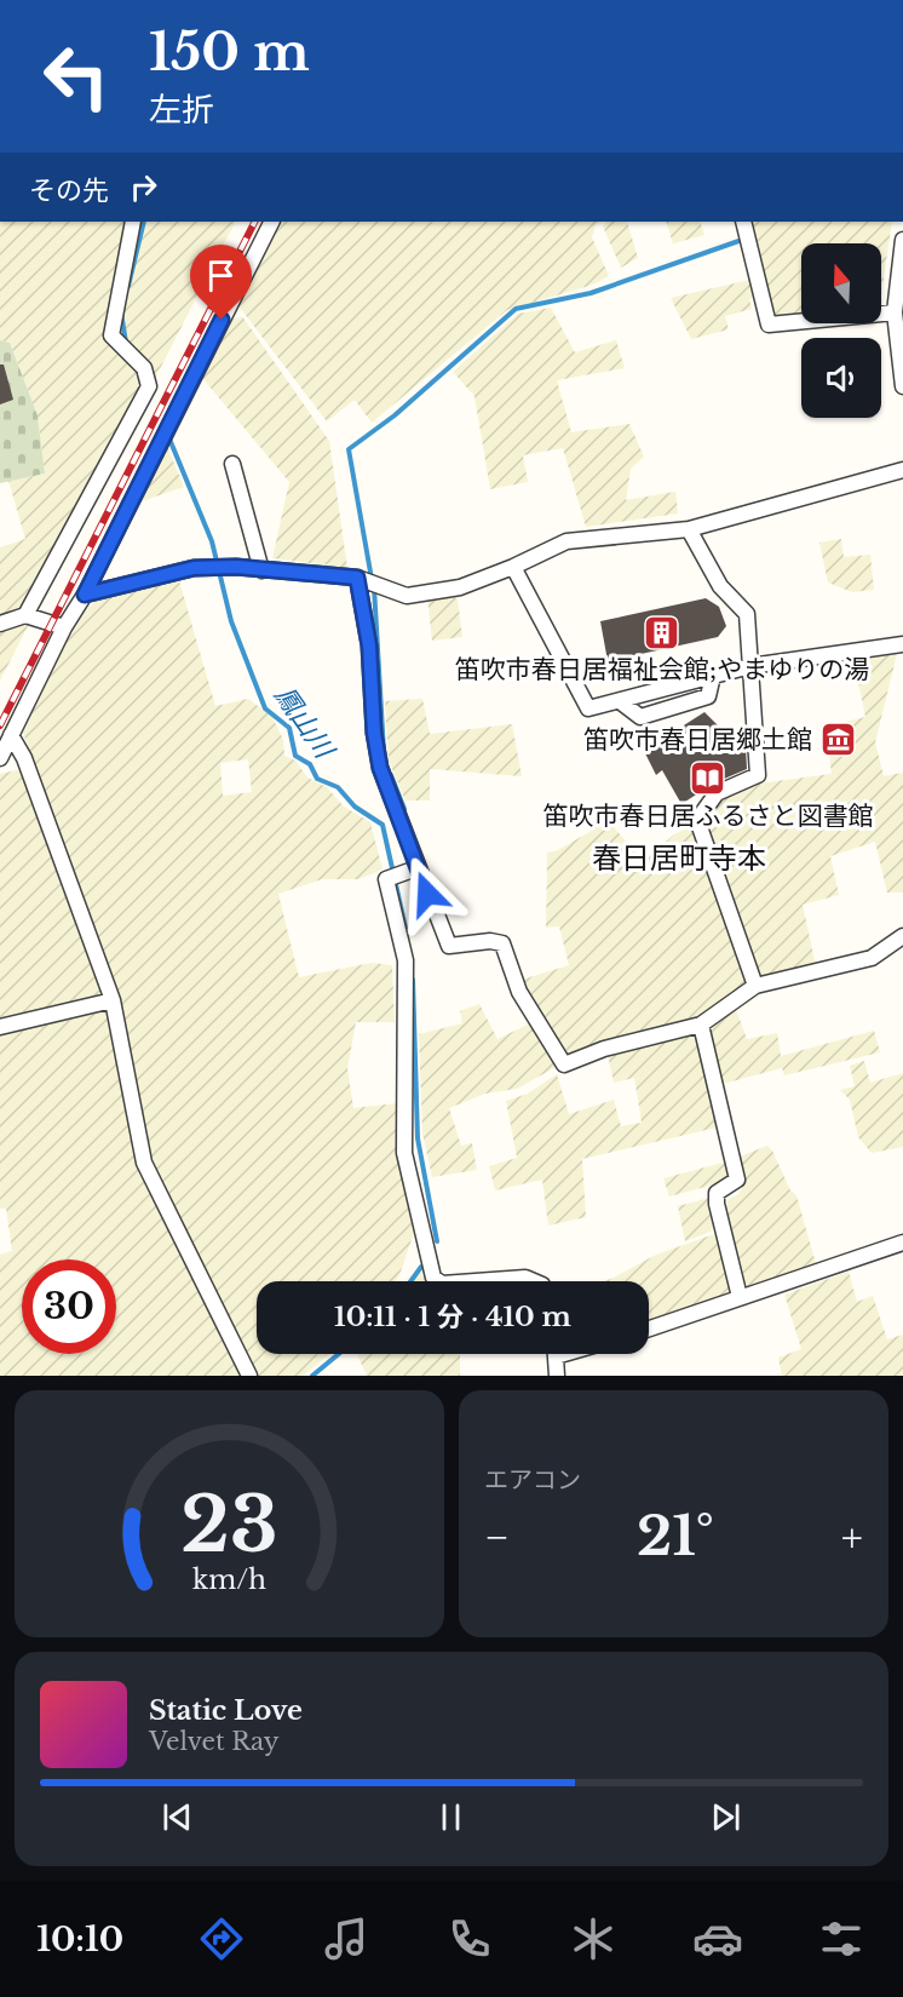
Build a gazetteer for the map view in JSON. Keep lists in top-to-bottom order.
{
  "districts": ["春日居町寺本"],
  "water": ["鳳山川"],
  "places": {
    "building": ["笛吹市春日居福祉会館;やまゆりの湯"],
    "museum": ["笛吹市春日居郷土館"],
    "library": ["笛吹市春日居ふるさと図書館"]
  },
  "north": "top",
  "page": {
    "turn": ["150 m", "左折"],
    "then": "その先",
    "limit": "30",
    "trip": "10:11 · 1 分 · 410 m",
    "tile": "エアコン",
    "heat": ["−", "21°", "+"],
    "song": ["Static Love", "Velvet Ray"],
    "tabs": "10:10",
    "gauge": ["23", "km/h"]
  }
}
